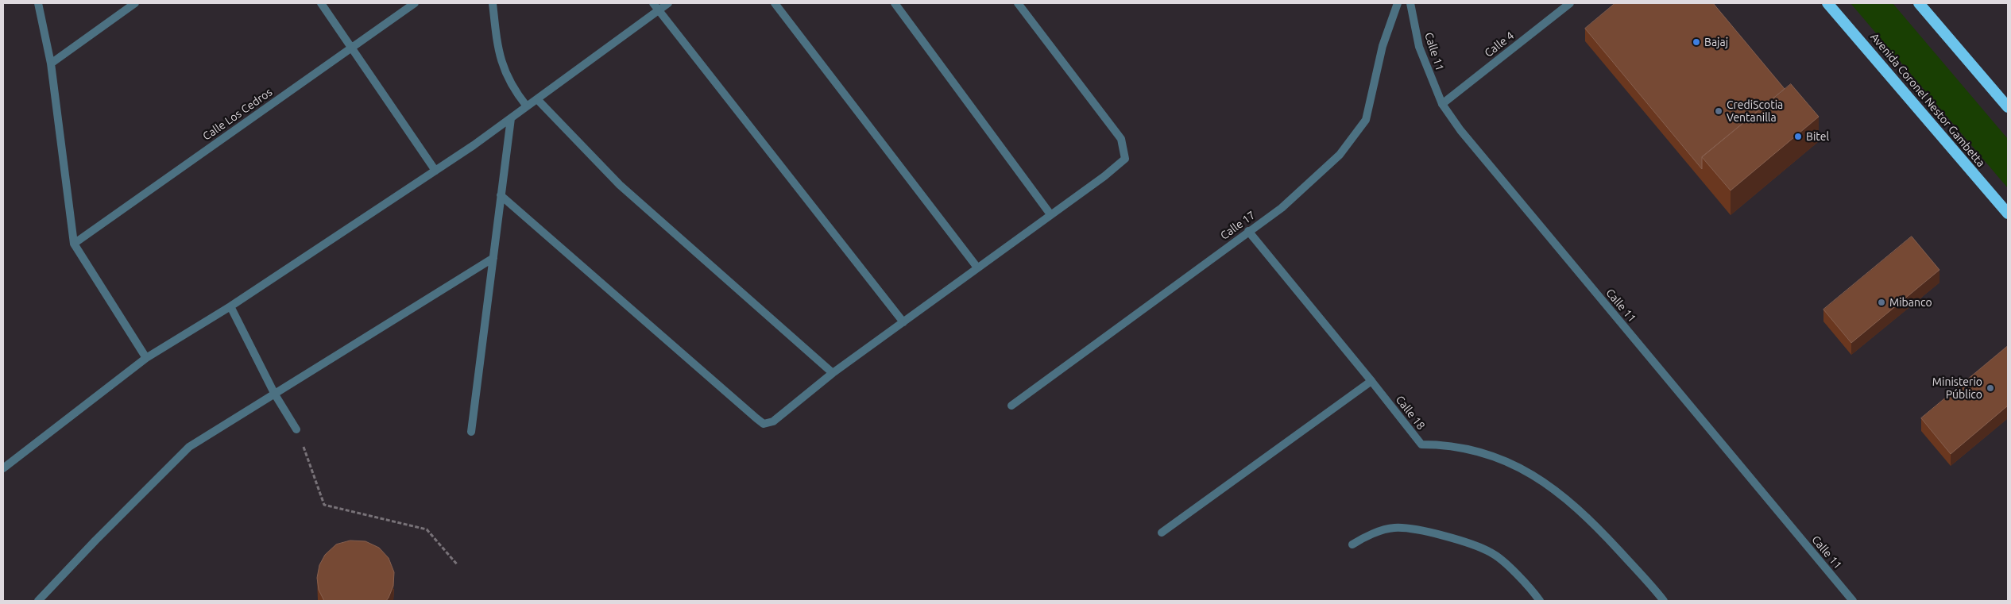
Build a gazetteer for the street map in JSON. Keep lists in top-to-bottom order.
{
  "streets": {
    "highway": ["Avenida Coronel Nestor Gambetta"],
    "street": [
      "Calle 4",
      "Calle 11",
      "Calle Los Cedros",
      "Calle 17",
      "Calle 18"
    ]
  },
  "crossings": [
    ["Calle 4", "Calle 11"]
  ],
  "places": [
    "Bajaj",
    "CrediScotia Ventanilla",
    "Bitel",
    "Mibanco",
    "Ministerio Público"
  ]
}
